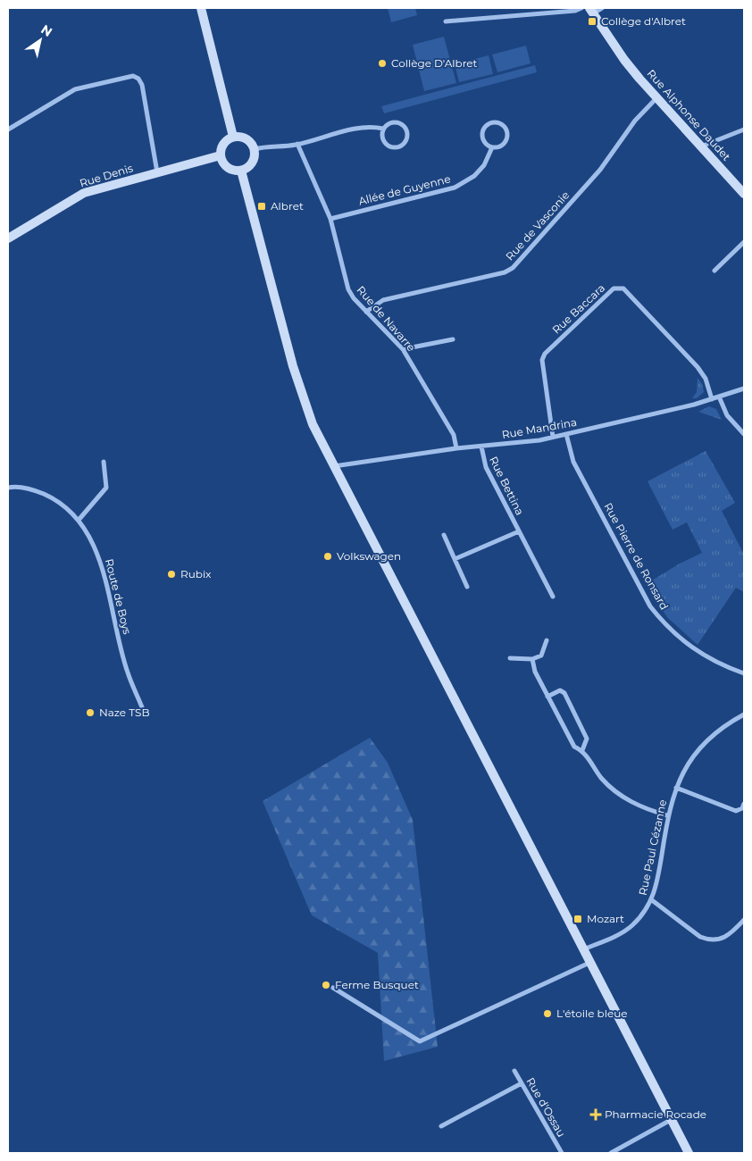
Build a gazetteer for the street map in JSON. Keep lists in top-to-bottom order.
{
  "streets": {
    "main road": ["Rue Alphonse Daudet", "Rue Denis"],
    "street": [
      "Allée de Guyenne",
      "Rue de Vasconie",
      "Rue Baccara",
      "Rue de Navarre",
      "Rue Mandrina",
      "Rue Bettina",
      "Rue Pierre de Ronsard",
      "Route de Boys",
      "Rue Paul Cézanne",
      "Rue d'Ossau"
    ]
  },
  "crossings": [
    ["Rue Alphonse Daudet", "Rue de Vasconie"],
    ["Allée de Guyenne", "Rue de Navarre"],
    ["Rue de Vasconie", "Rue de Navarre"],
    ["Rue Baccara", "Rue Mandrina"],
    ["Rue de Navarre", "Rue Mandrina"],
    ["Rue Mandrina", "Rue Bettina"],
    ["Rue Mandrina", "Rue Pierre de Ronsard"]
  ],
  "places": {
    "transit": ["Collège d'Albret", "Albret", "Mozart"],
    "other": [
      "Collège D'Albret",
      "Volkswagen",
      "Rubix",
      "Naze TSB",
      "Ferme Busquet",
      "L'étoile bleue"
    ],
    "health": ["Pharmacie Rocade"]
  },
  "north": "top right"
}
